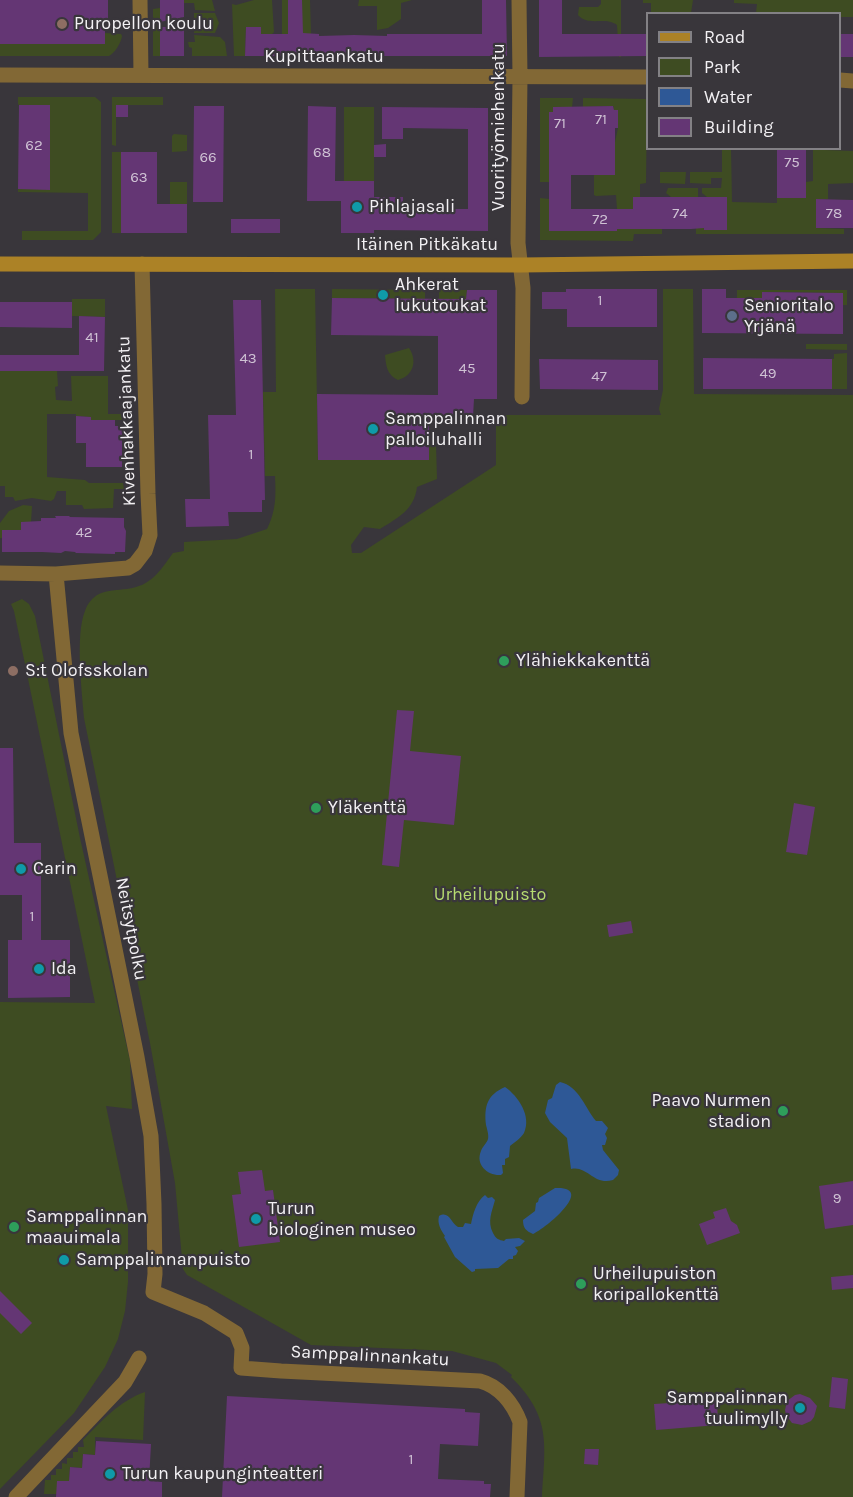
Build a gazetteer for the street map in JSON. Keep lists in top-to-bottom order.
{
  "streets": {
    "main road": ["Itäinen Pitkäkatu"],
    "street": [
      "Kupittaankatu",
      "Vuorityömiehenkatu",
      "Kivenhakkaajankatu",
      "Neitsytpolku",
      "Samppalinnankatu"
    ]
  },
  "crossings": [
    ["Kupittaankatu", "Vuorityömiehenkatu"],
    ["Vuorityömiehenkatu", "Itäinen Pitkäkatu"],
    ["Itäinen Pitkäkatu", "Kivenhakkaajankatu"],
    ["Kivenhakkaajankatu", "Neitsytpolku"],
    ["Neitsytpolku", "Samppalinnankatu"]
  ],
  "parks": ["Urheilupuisto"],
  "places": [
    "Puropellon koulu",
    "Pihlajasali",
    "Ahkerat lukutoukat",
    "Senioritalo Yrjänä",
    "Samppalinnan palloiluhalli",
    "Ylähiekkakenttä",
    "S:t Olofsskolan",
    "Yläkenttä",
    "Carin",
    "Ida",
    "Paavo Nurmen stadion",
    "Turun biologinen museo",
    "Samppalinnan maauimala",
    "Samppalinnanpuisto",
    "Urheilupuiston koripallokenttä",
    "Samppalinnan tuulimylly",
    "Turun kaupunginteatteri"
  ],
  "house_numbers": [
    "71",
    "71",
    "62",
    "68",
    "66",
    "75",
    "63",
    "74",
    "78",
    "72",
    "1",
    "41",
    "43",
    "45",
    "49",
    "47",
    "1",
    "42",
    "1",
    "9",
    "1"
  ],
  "legend": [
    "Road",
    "Park",
    "Water",
    "Building"
  ]
}
